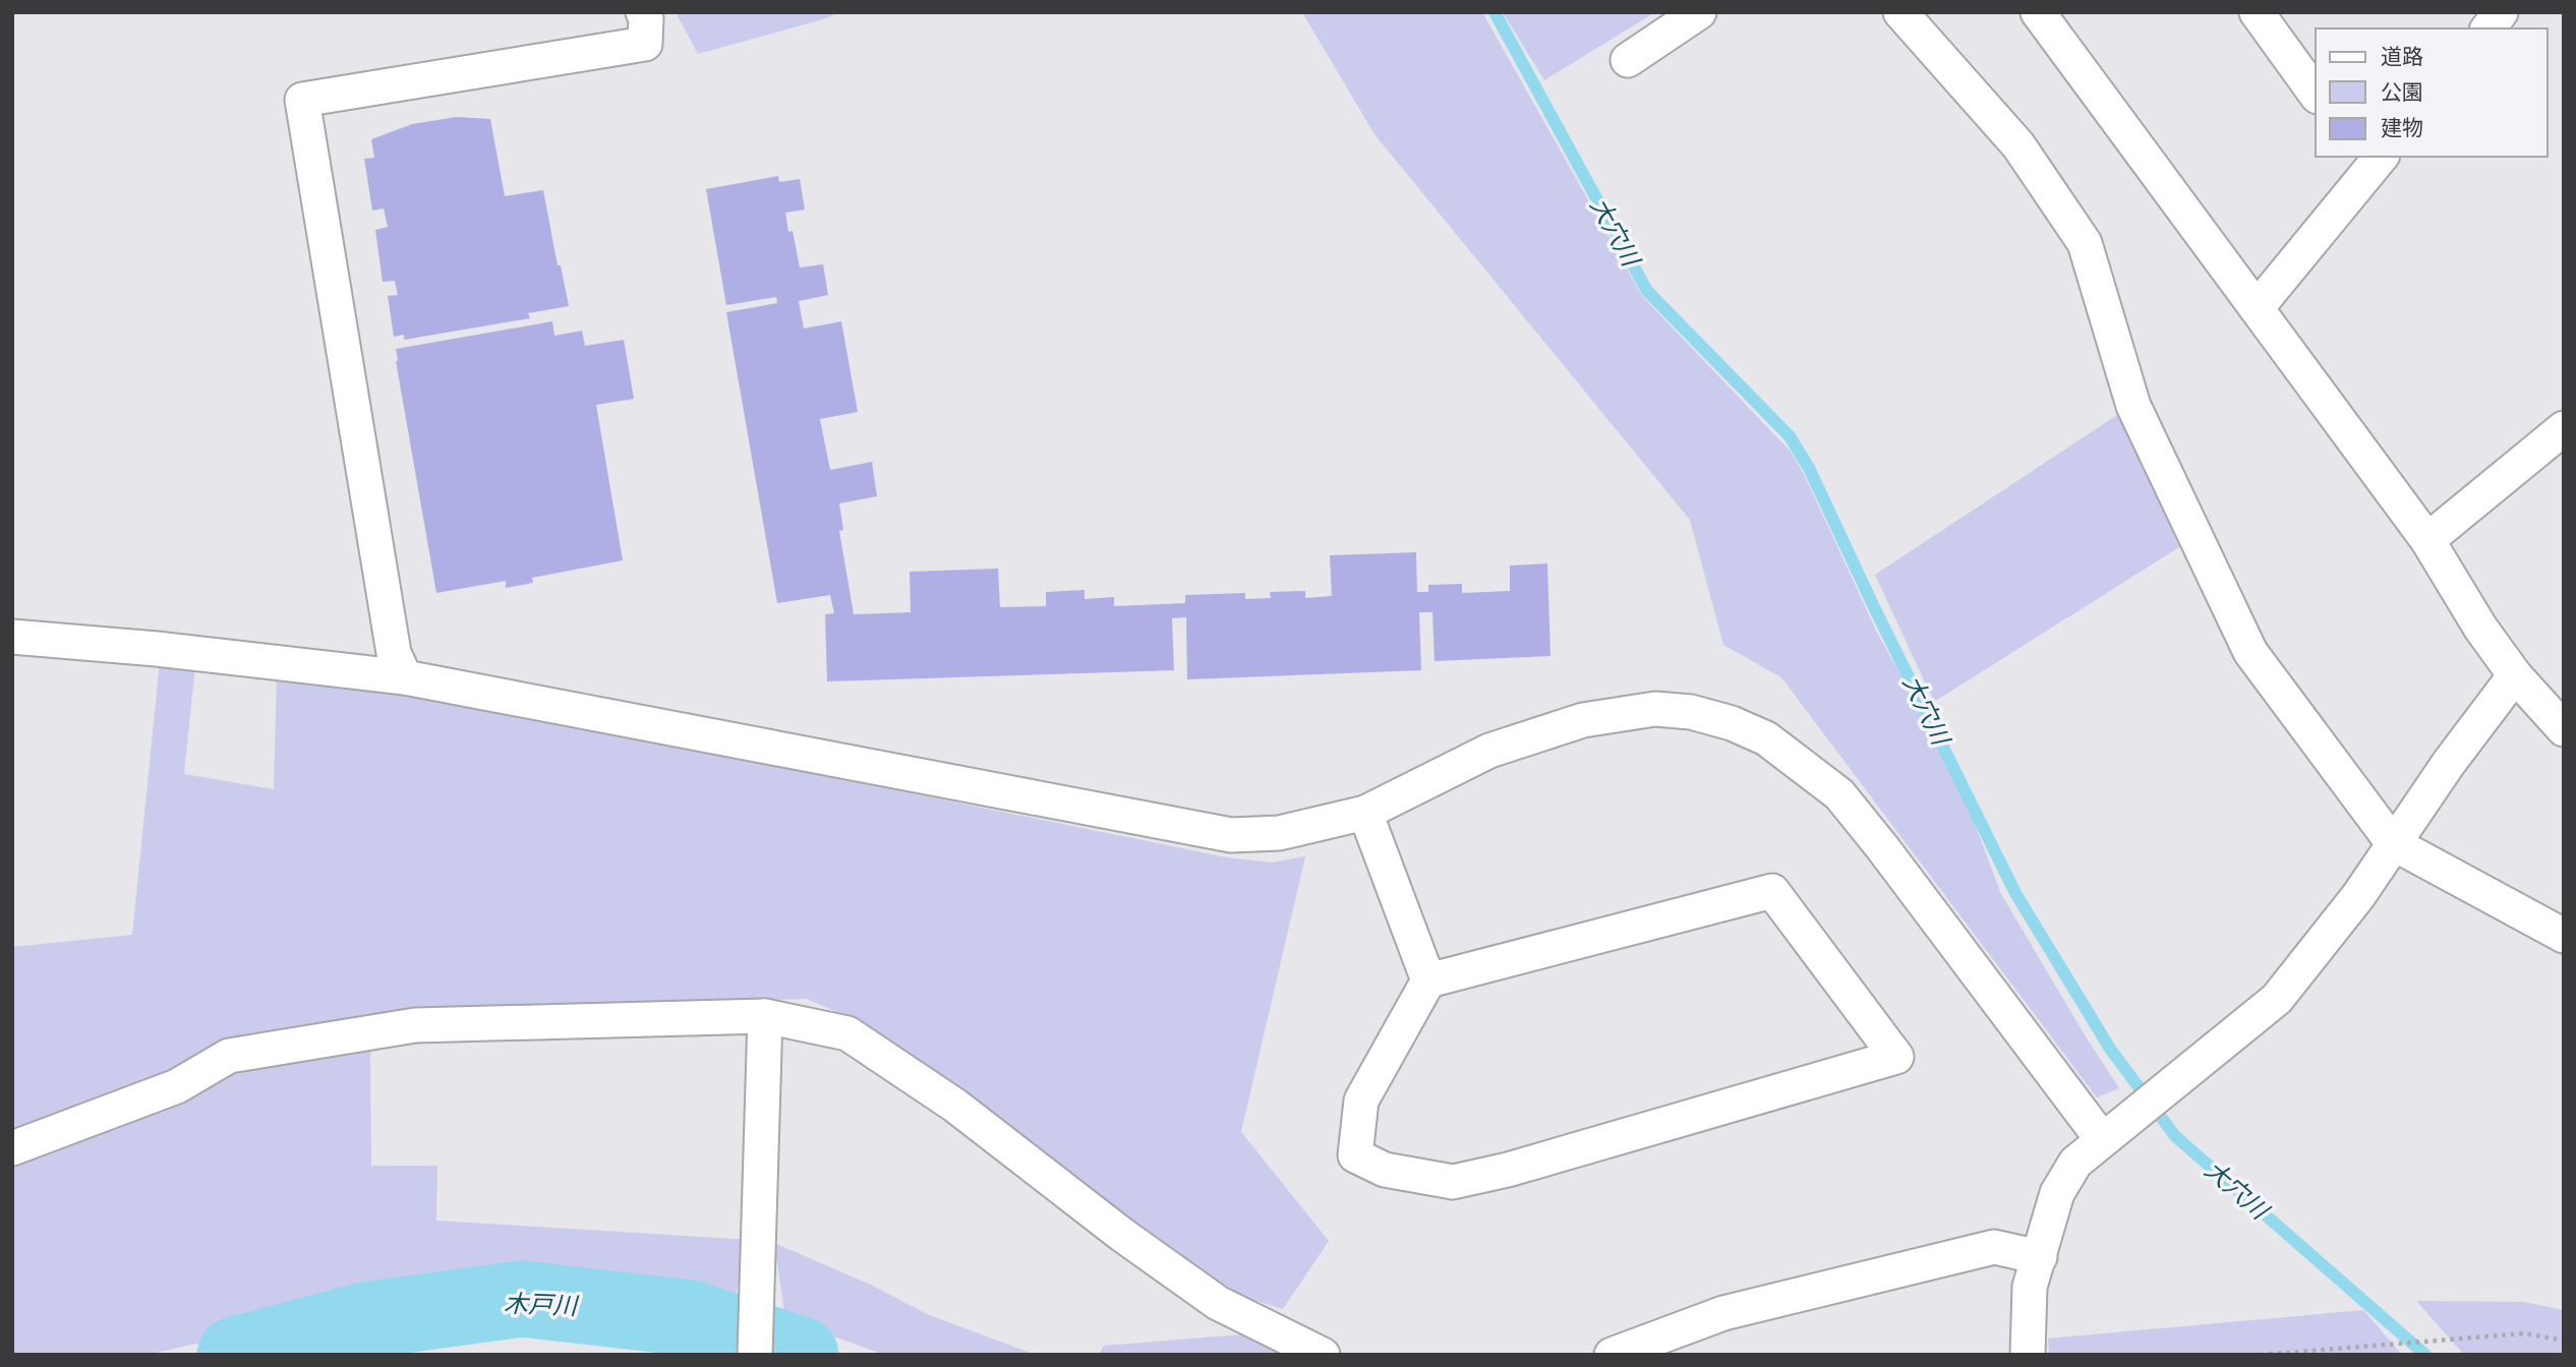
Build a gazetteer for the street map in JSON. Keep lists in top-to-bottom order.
{
  "water": ["大穴川", "木戸川"],
  "legend": ["道路", "公園", "建物"]
}
